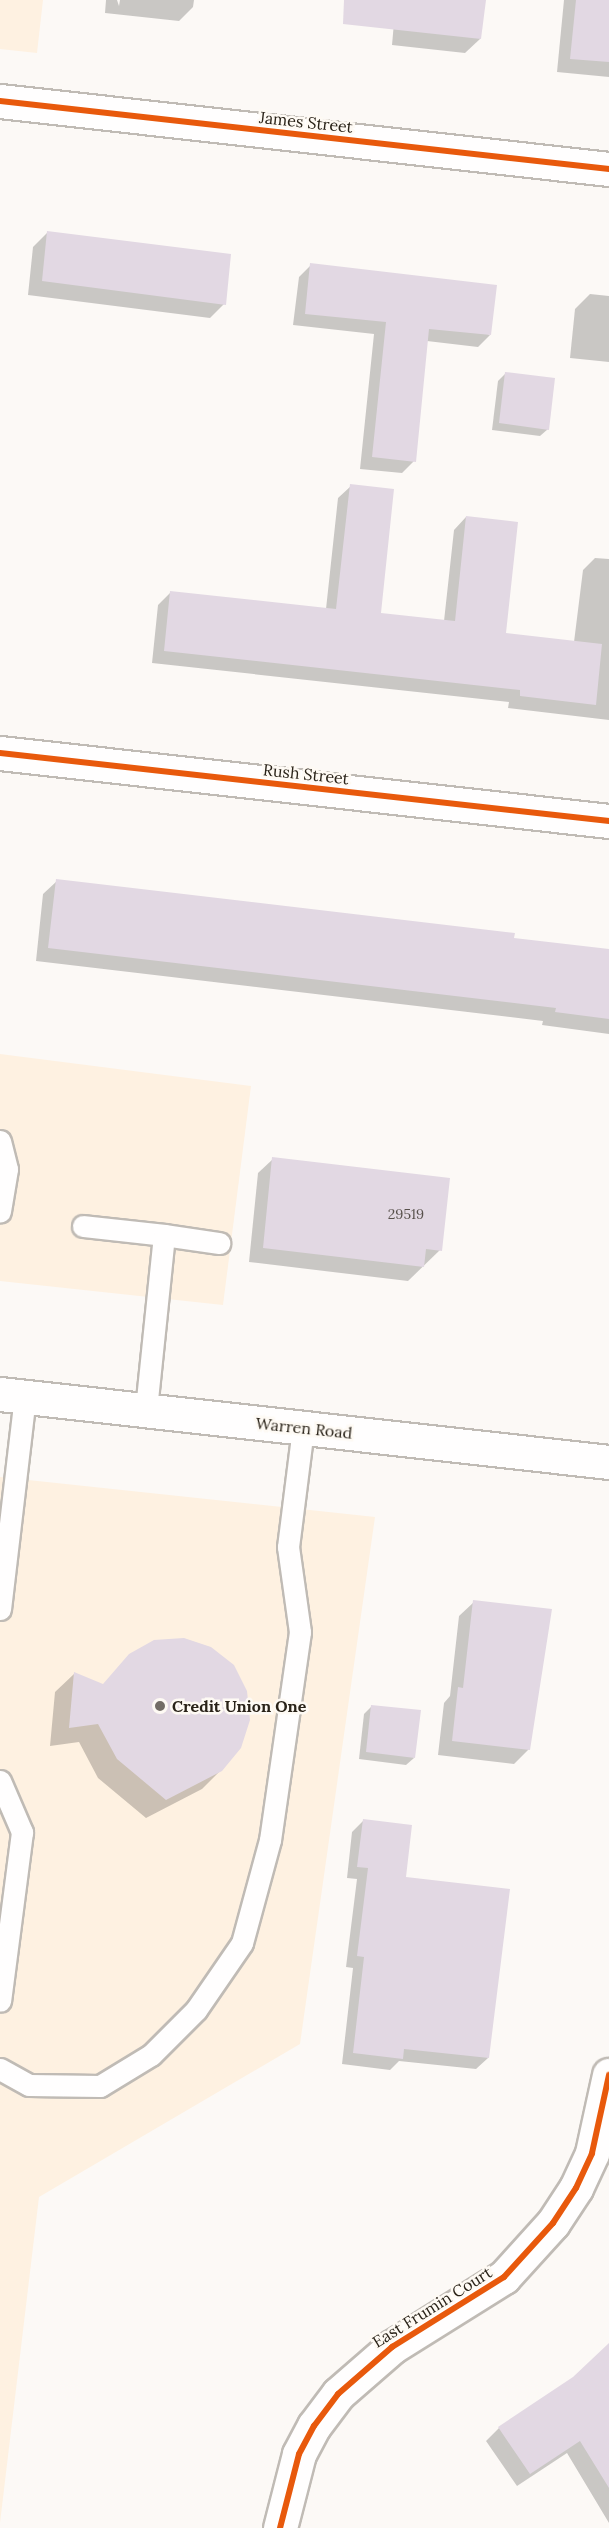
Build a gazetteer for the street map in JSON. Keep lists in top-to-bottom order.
{
  "streets": {
    "street": [
      "James Street",
      "Rush Street",
      "Warren Road",
      "East Frumin Court"
    ]
  },
  "places": ["Credit Union One"],
  "house_numbers": ["29519"]
}
